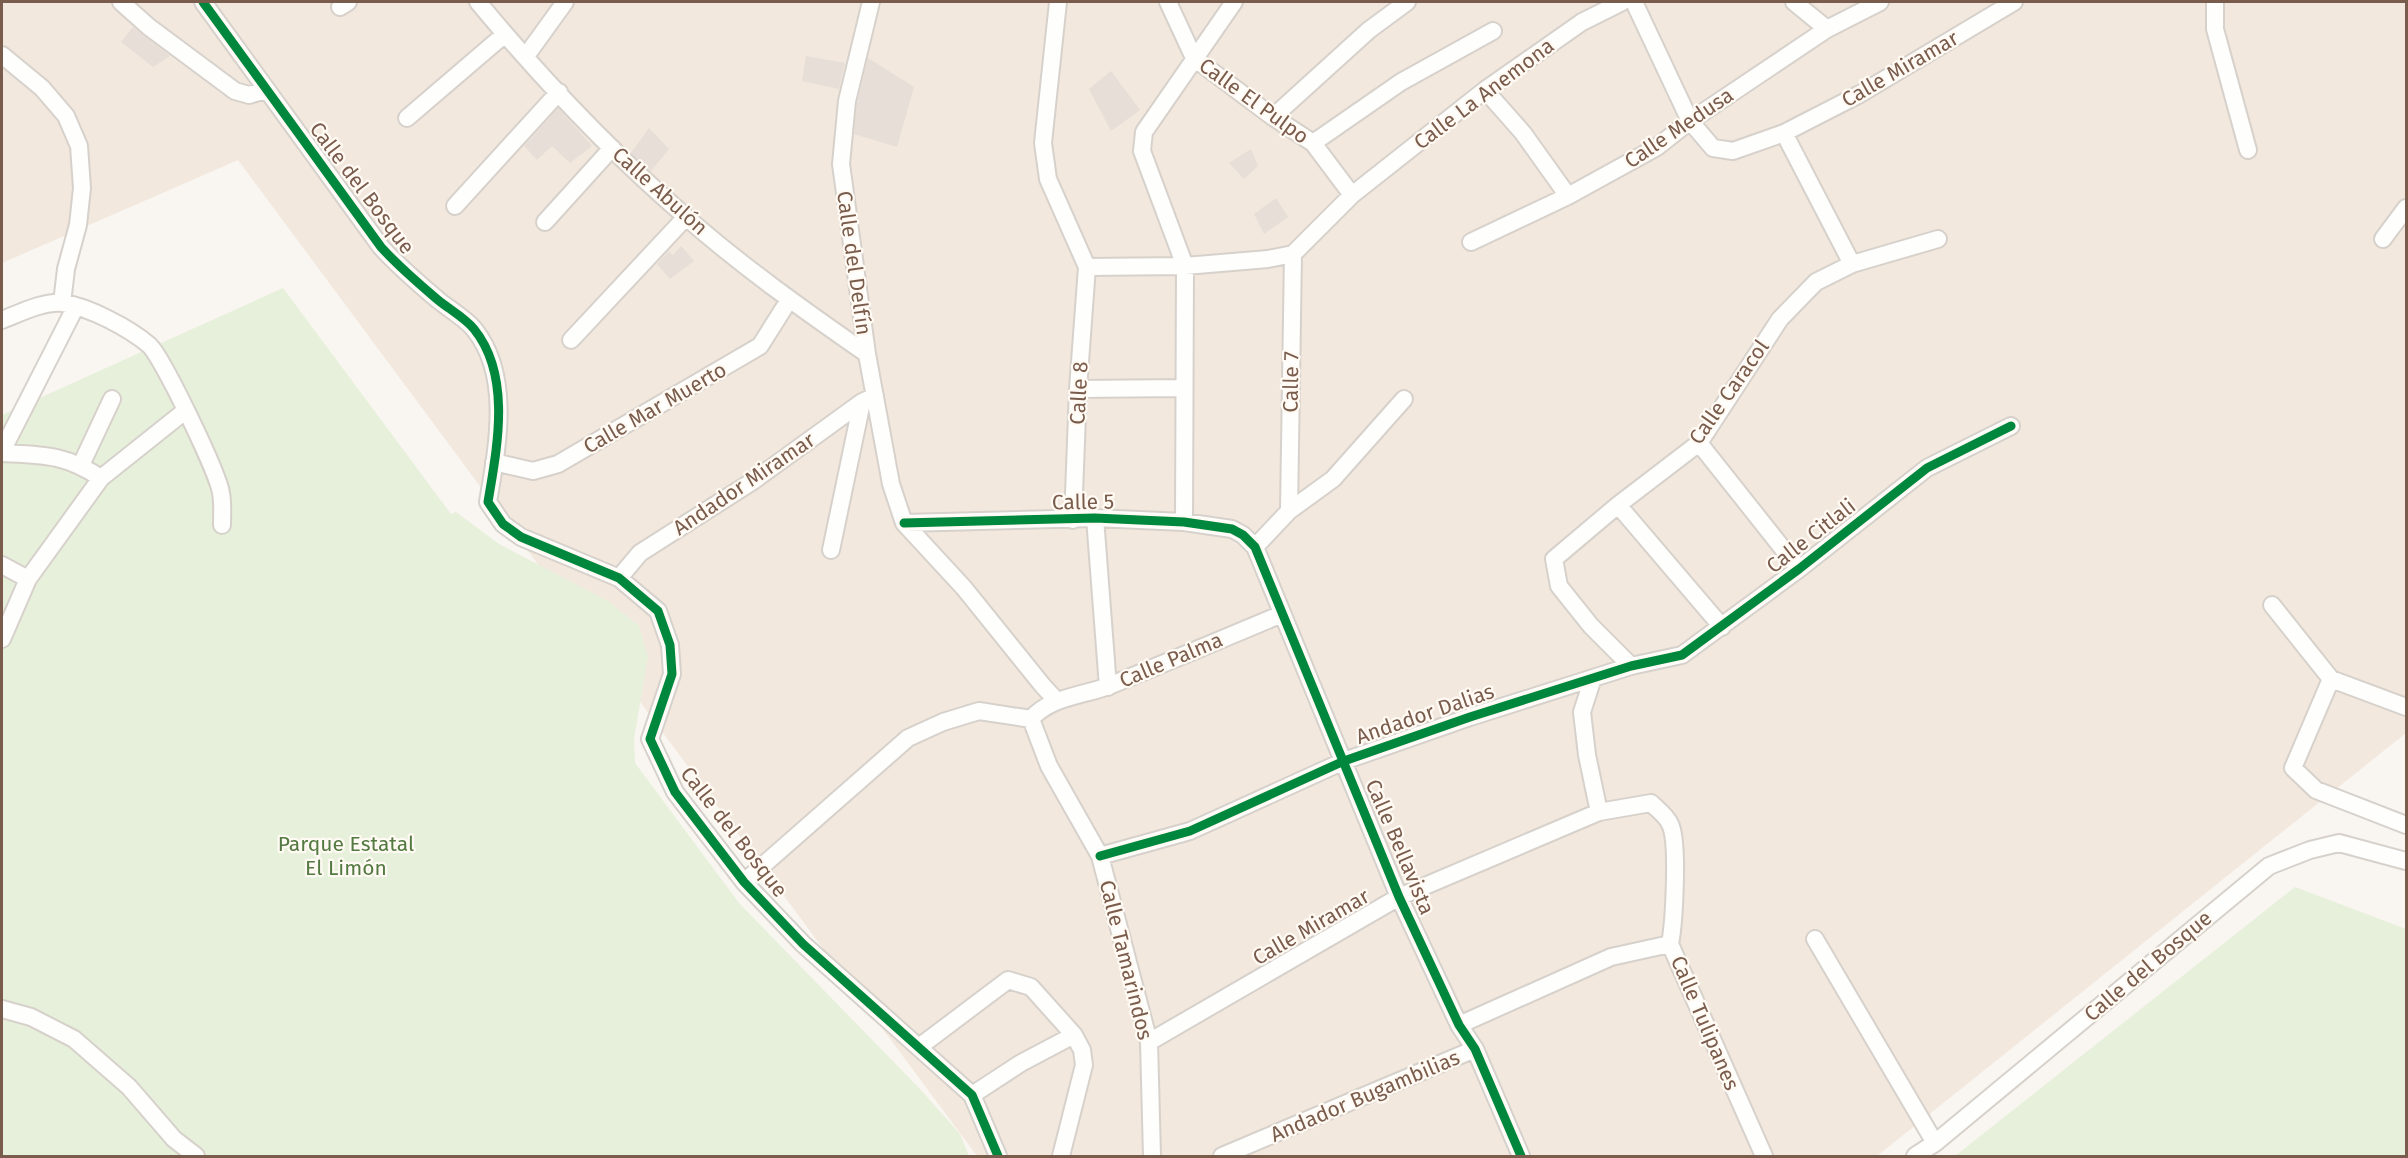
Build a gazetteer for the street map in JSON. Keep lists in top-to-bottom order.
{
  "streets": {
    "street": [
      "Calle Miramar",
      "Calle La Anemona",
      "Calle El Pulpo",
      "Calle Medusa",
      "Calle del Bosque",
      "Calle Abulón",
      "Calle del Delfín",
      "Calle 7",
      "Calle Caracol",
      "Calle 8",
      "Calle Mar Muerto",
      "Andador Miramar",
      "Calle 5",
      "Calle Citlali",
      "Calle Palma",
      "Andador Dalias",
      "Calle Bellavista",
      "Calle Tamarindos",
      "Calle Tulipanes",
      "Andador Bugambilias"
    ]
  },
  "crossings": [
    ["Calle Miramar", "Calle Medusa"],
    ["Calle Miramar", "Calle Bellavista"],
    ["Calle Miramar", "Calle Tamarindos"],
    ["Calle Miramar", "Calle Tulipanes"],
    ["Calle La Anemona", "Calle El Pulpo"],
    ["Calle La Anemona", "Calle 7"],
    ["Calle del Bosque", "Calle Mar Muerto"],
    ["Calle del Bosque", "Andador Miramar"],
    ["Calle Abulón", "Calle del Delfín"],
    ["Calle Abulón", "Calle Mar Muerto"],
    ["Calle del Delfín", "Andador Miramar"],
    ["Calle del Delfín", "Calle 5"],
    ["Calle Caracol", "Calle Citlali"],
    ["Calle Caracol", "Andador Dalias"],
    ["Calle 8", "Calle 5"],
    ["Calle 5", "Calle Bellavista"],
    ["Calle Citlali", "Andador Dalias"],
    ["Calle Palma", "Calle Bellavista"],
    ["Calle Palma", "Calle Tamarindos"],
    ["Andador Dalias", "Calle Bellavista"],
    ["Andador Dalias", "Calle Tamarindos"],
    ["Calle Bellavista", "Andador Bugambilias"],
    ["Calle Tulipanes", "Andador Bugambilias"]
  ],
  "parks": ["Parque Estatal El Limón"]
}
